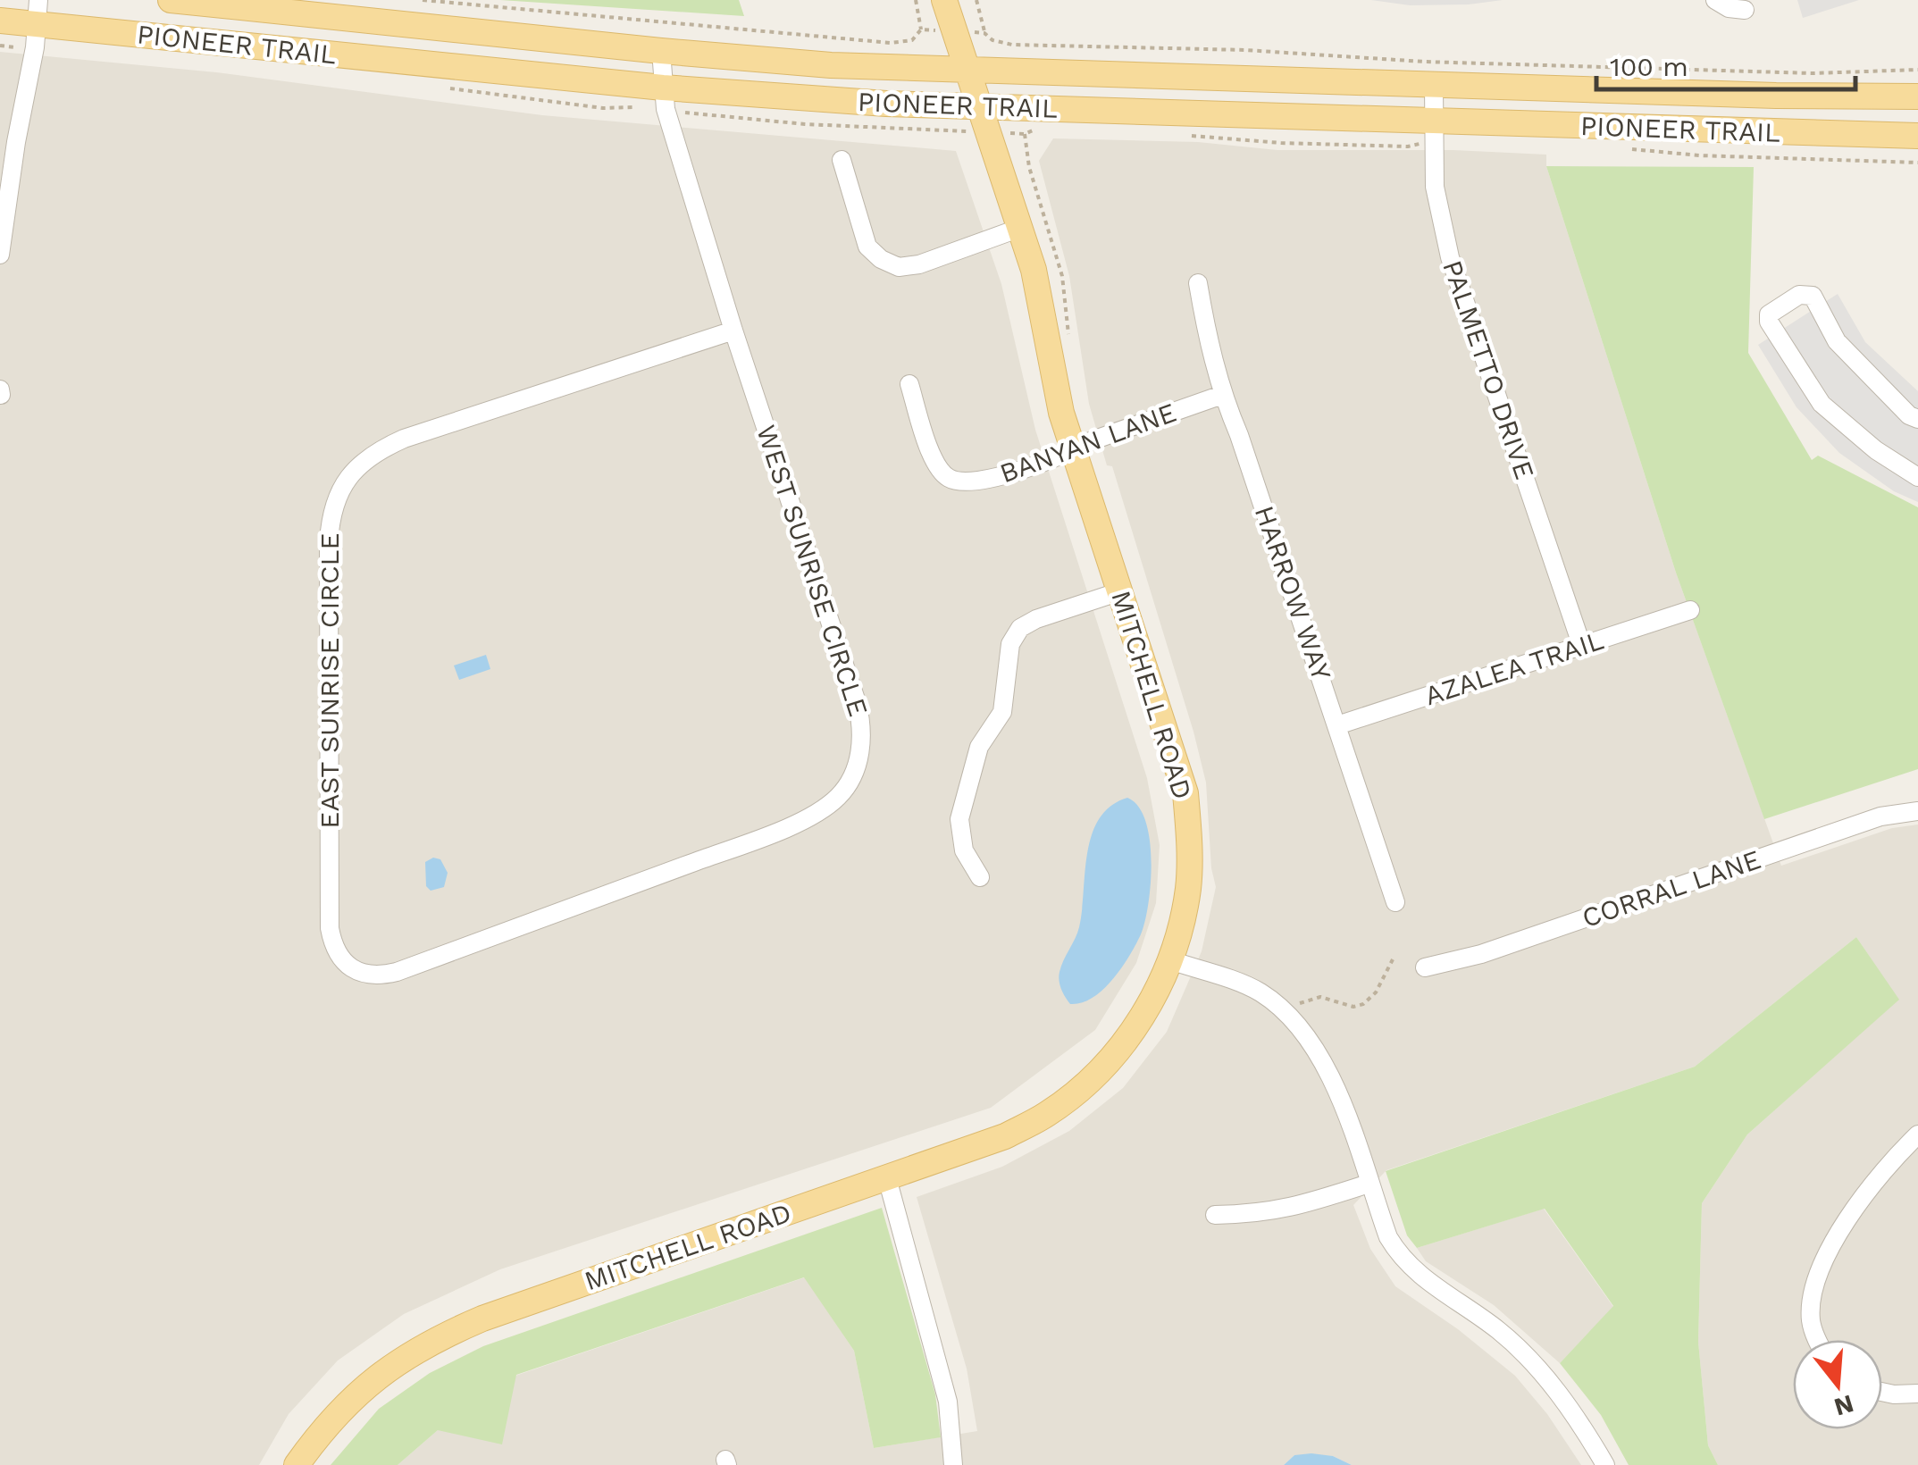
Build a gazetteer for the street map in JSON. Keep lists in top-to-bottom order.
{
  "streets": {
    "main road": ["PIONEER TRAIL", "MITCHELL ROAD"],
    "street": [
      "PALMETTO DRIVE",
      "BANYAN LANE",
      "WEST SUNRISE CIRCLE",
      "HARROW WAY",
      "AZALEA TRAIL",
      "EAST SUNRISE CIRCLE",
      "CORRAL LANE"
    ]
  },
  "crossings": [
    ["PIONEER TRAIL", "PALMETTO DRIVE"],
    ["PIONEER TRAIL", "WEST SUNRISE CIRCLE"],
    ["PIONEER TRAIL", "MITCHELL ROAD"],
    ["PALMETTO DRIVE", "AZALEA TRAIL"],
    ["BANYAN LANE", "HARROW WAY"],
    ["BANYAN LANE", "MITCHELL ROAD"],
    ["WEST SUNRISE CIRCLE", "EAST SUNRISE CIRCLE"],
    ["HARROW WAY", "AZALEA TRAIL"]
  ],
  "scale_bar": "100 m",
  "north": "bottom"
}
